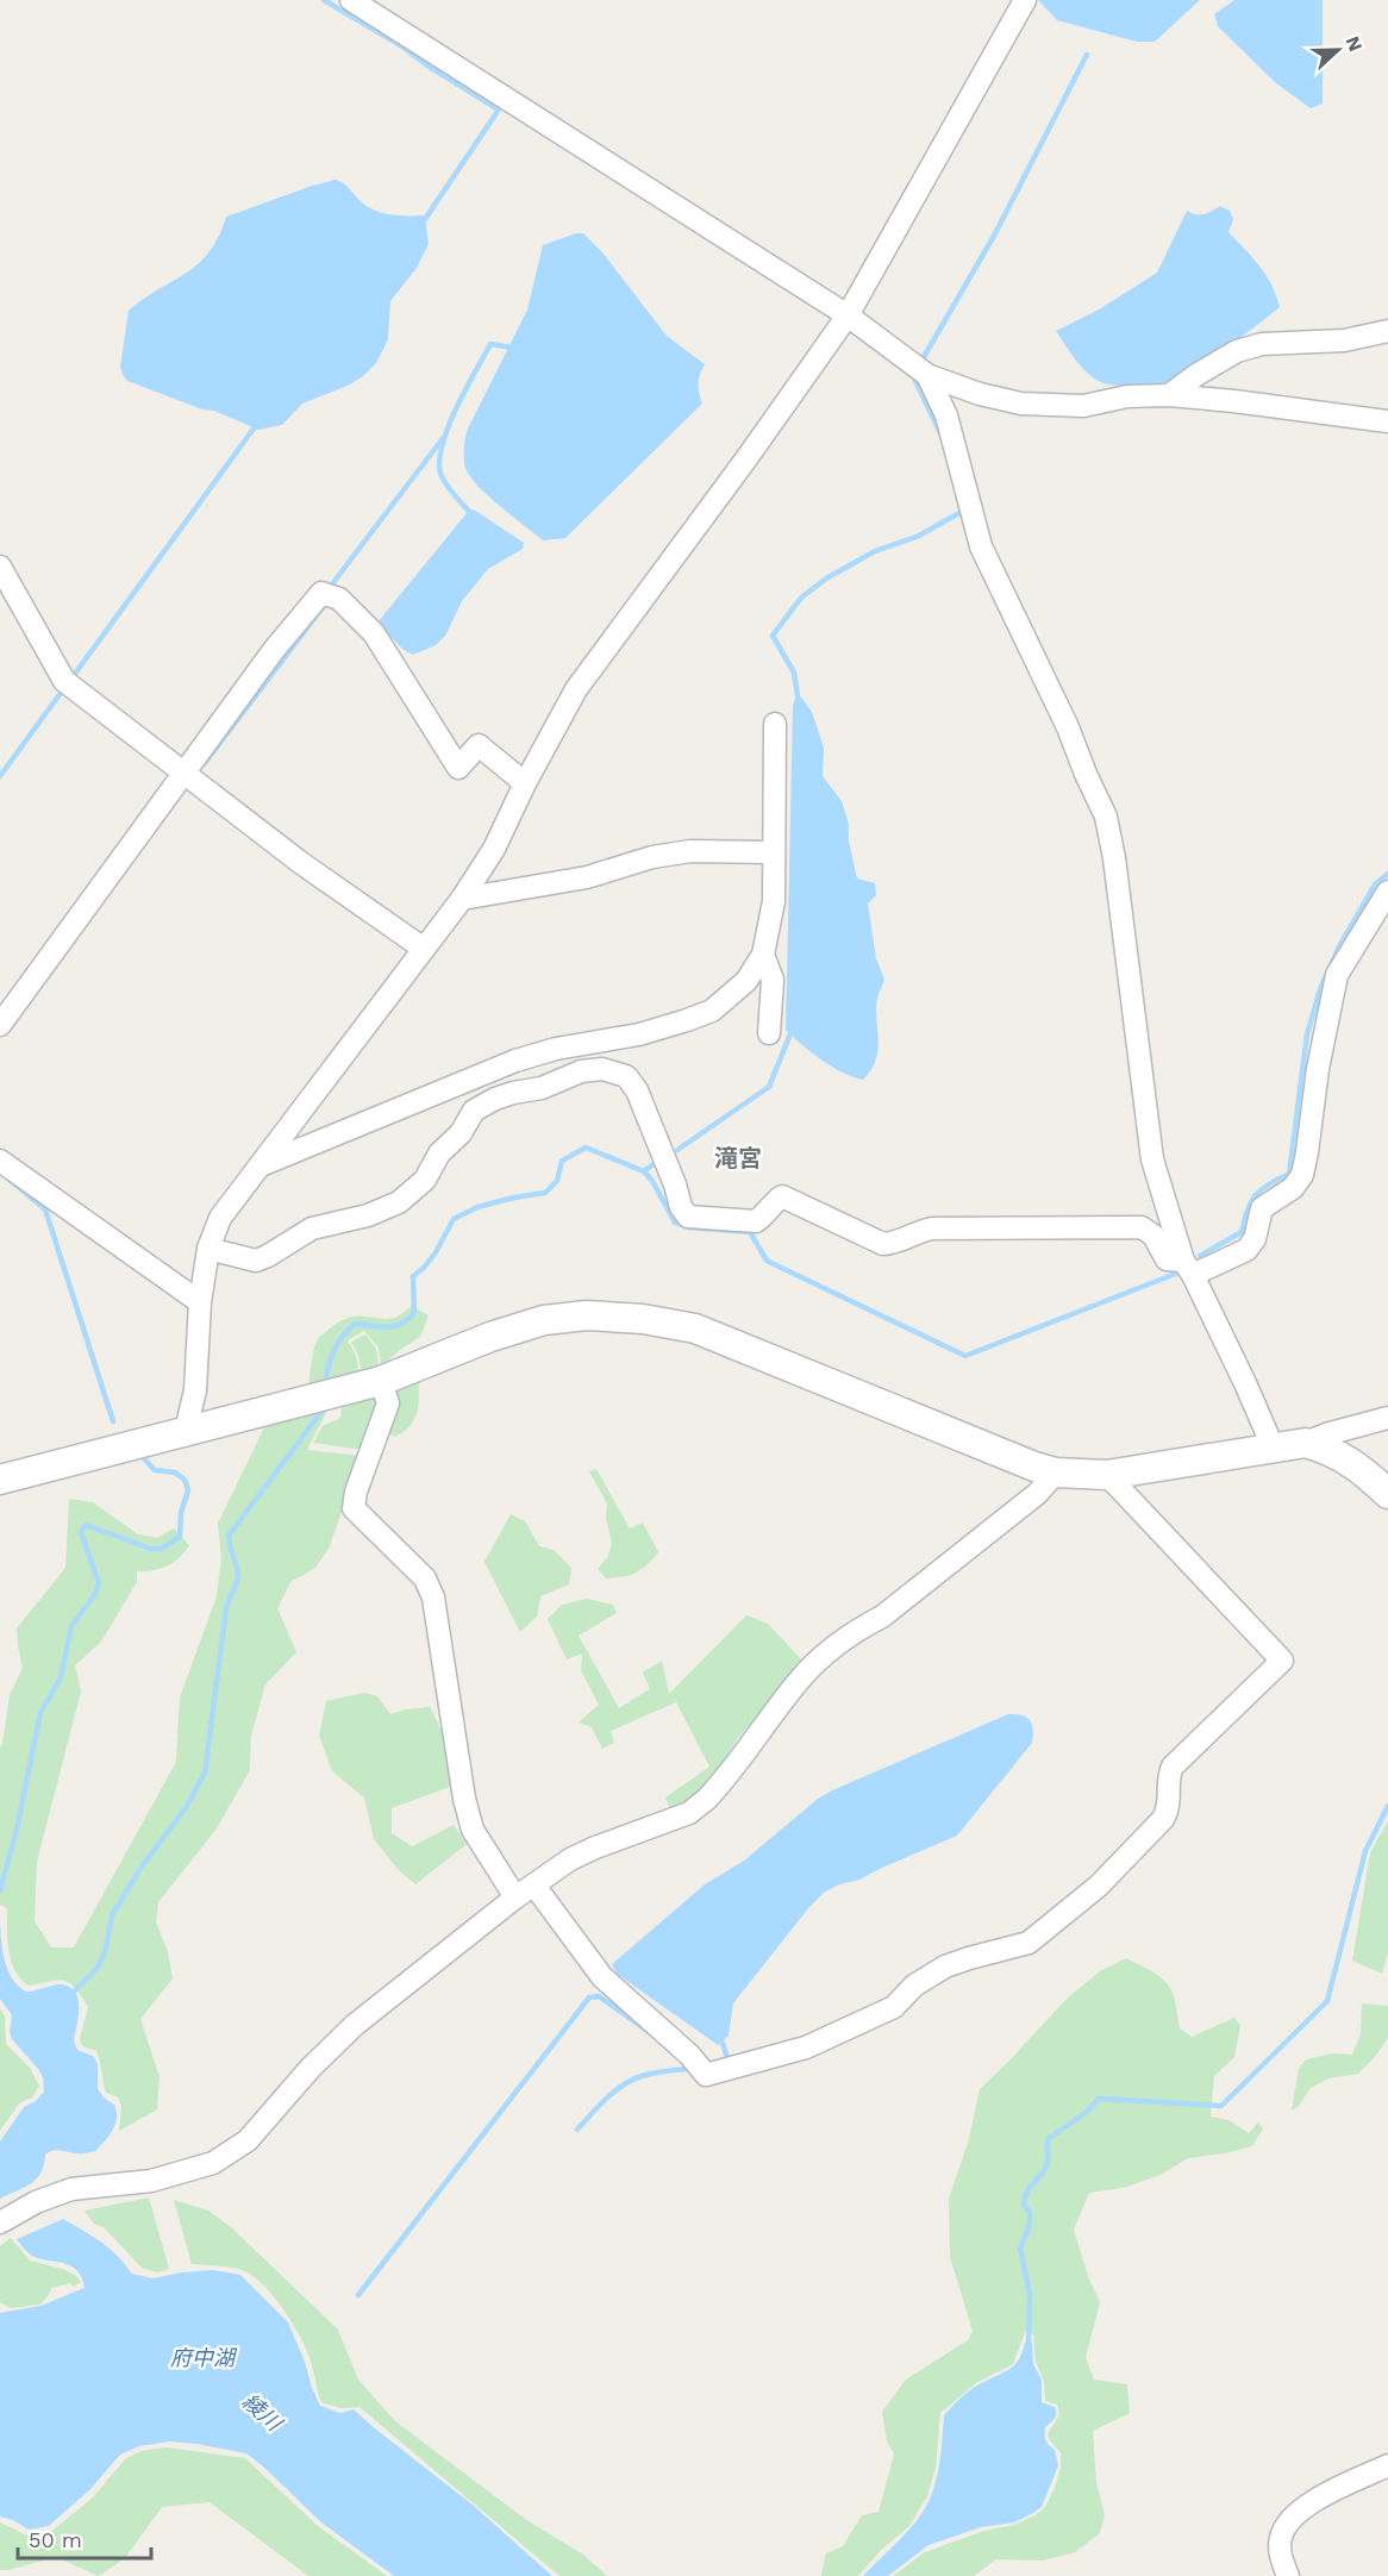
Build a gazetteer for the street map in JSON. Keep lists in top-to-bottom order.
{
  "districts": ["滝宮"],
  "water": ["府中湖", "綾川"],
  "scale_bar": "50 m",
  "north": "right"
}
